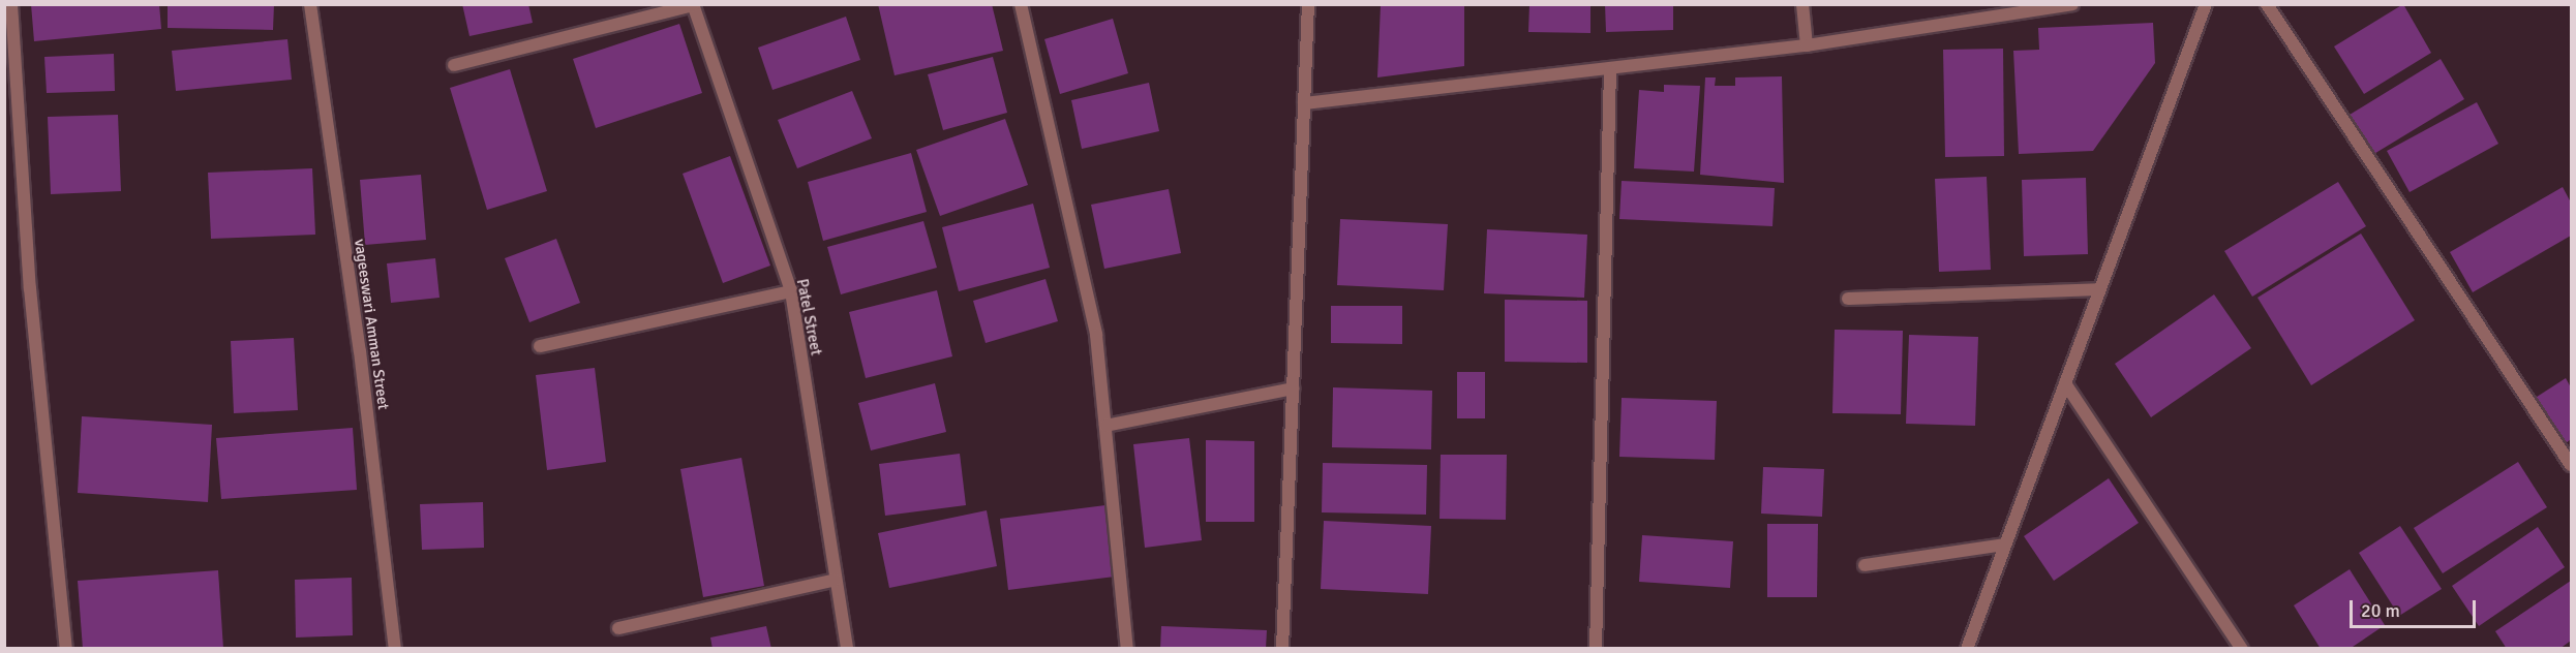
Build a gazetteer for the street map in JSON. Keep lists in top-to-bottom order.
{
  "streets": {
    "street": ["Patel Street", "vageeswari Amman Street"]
  },
  "scale_bar": "20 m"
}
